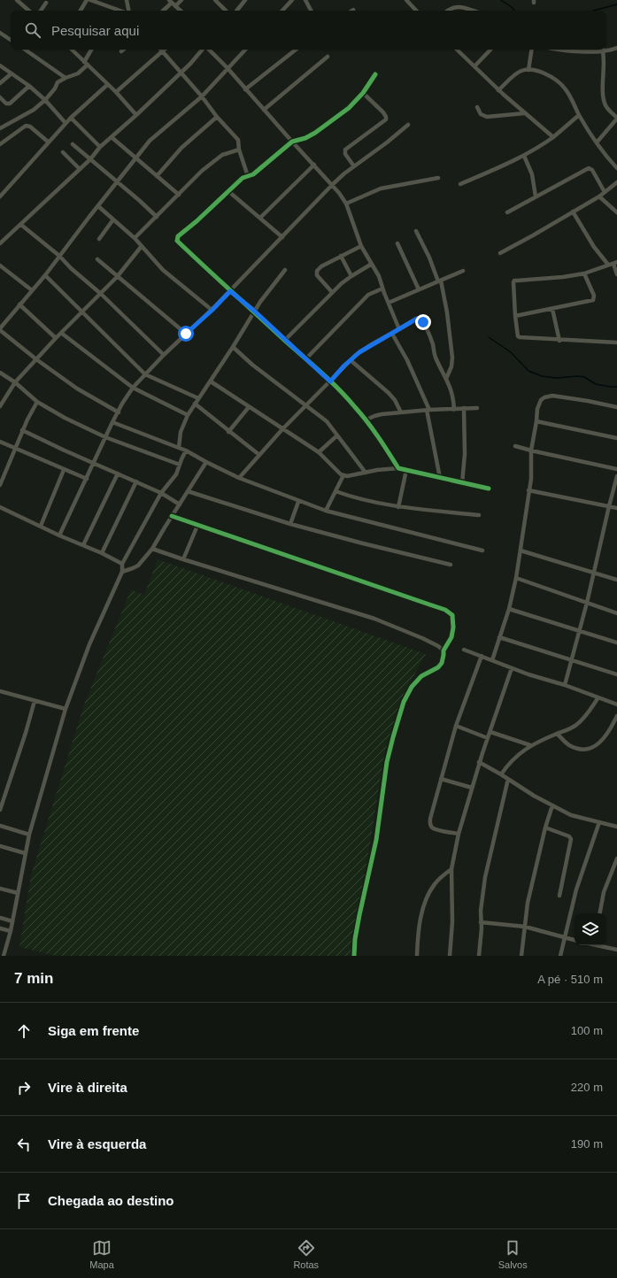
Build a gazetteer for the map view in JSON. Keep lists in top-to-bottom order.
{
  "page": {
    "search": "Pesquisar aqui",
    "heading": ["7 min", "A pé · 510 m"],
    "list": [
      ["Siga em frente", "100 m"],
      ["Vire à direita", "220 m"],
      ["Vire à esquerda", "190 m"],
      "Chegada ao destino"
    ],
    "nav": ["Mapa", "Rotas", "Salvos"]
  }
}
